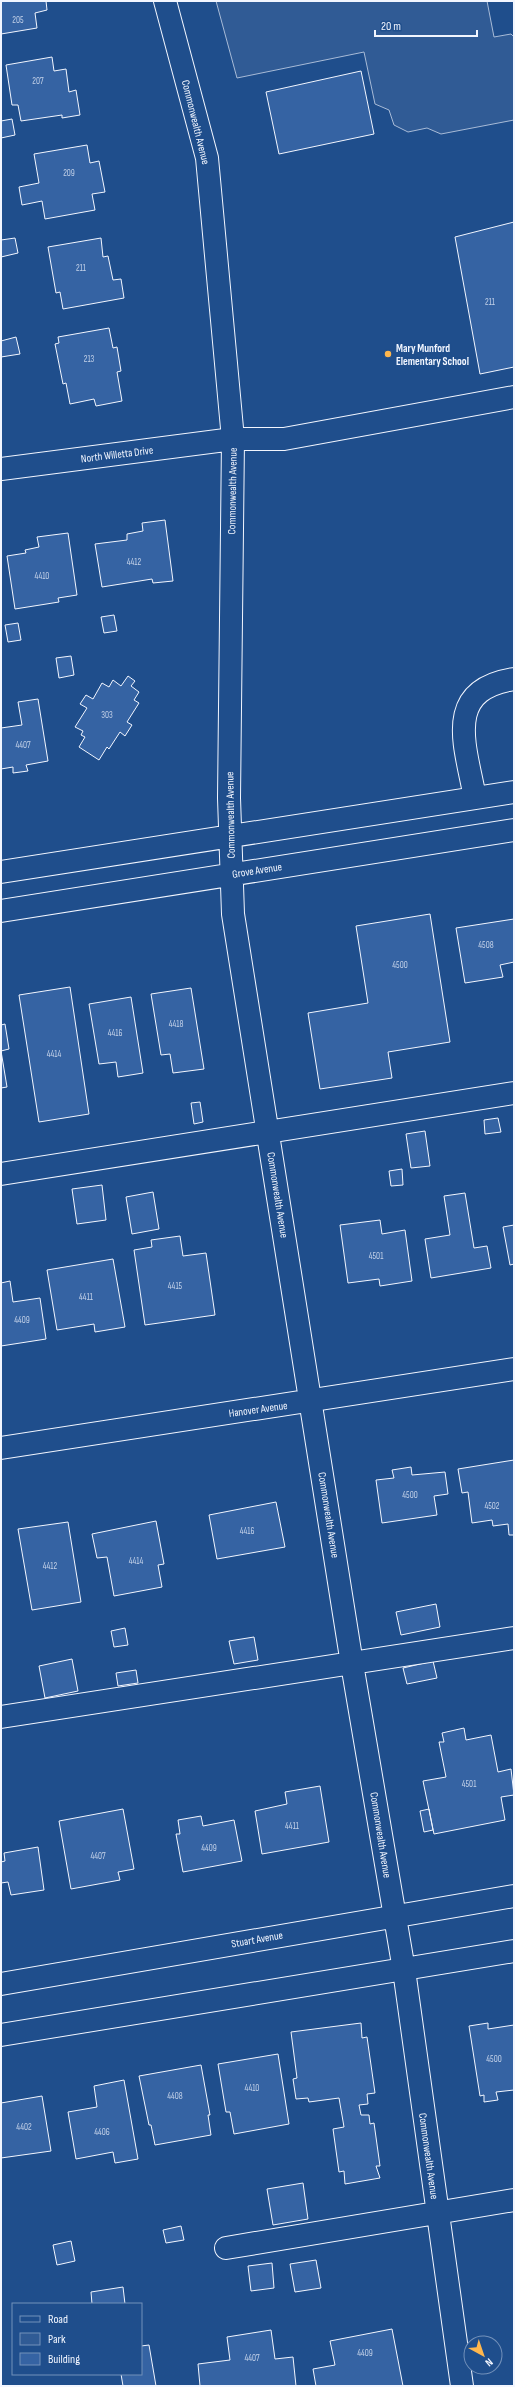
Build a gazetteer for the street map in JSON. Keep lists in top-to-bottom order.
{
  "streets": {
    "street": [
      "Commonwealth Avenue",
      "North Willetta Drive",
      "Grove Avenue",
      "Hanover Avenue",
      "Stuart Avenue"
    ]
  },
  "crossings": [
    ["Commonwealth Avenue", "North Willetta Drive"],
    ["Commonwealth Avenue", "Grove Avenue"],
    ["Commonwealth Avenue", "Hanover Avenue"],
    ["Commonwealth Avenue", "Stuart Avenue"]
  ],
  "places": ["Mary Munford Elementary School"],
  "house_numbers": [
    "205",
    "207",
    "209",
    "211",
    "211",
    "213",
    "4412",
    "4410",
    "303",
    "4407",
    "4508",
    "4500",
    "4418",
    "4416",
    "4414",
    "4501",
    "4415",
    "4411",
    "4409",
    "4500",
    "4502",
    "4416",
    "4414",
    "4412",
    "4501",
    "4411",
    "4409",
    "4407",
    "4500",
    "4410",
    "4408",
    "4402",
    "4406",
    "4409",
    "4407"
  ],
  "legend": ["Road", "Park", "Building"],
  "scale_bar": "20 m",
  "north": "bottom right"
}
